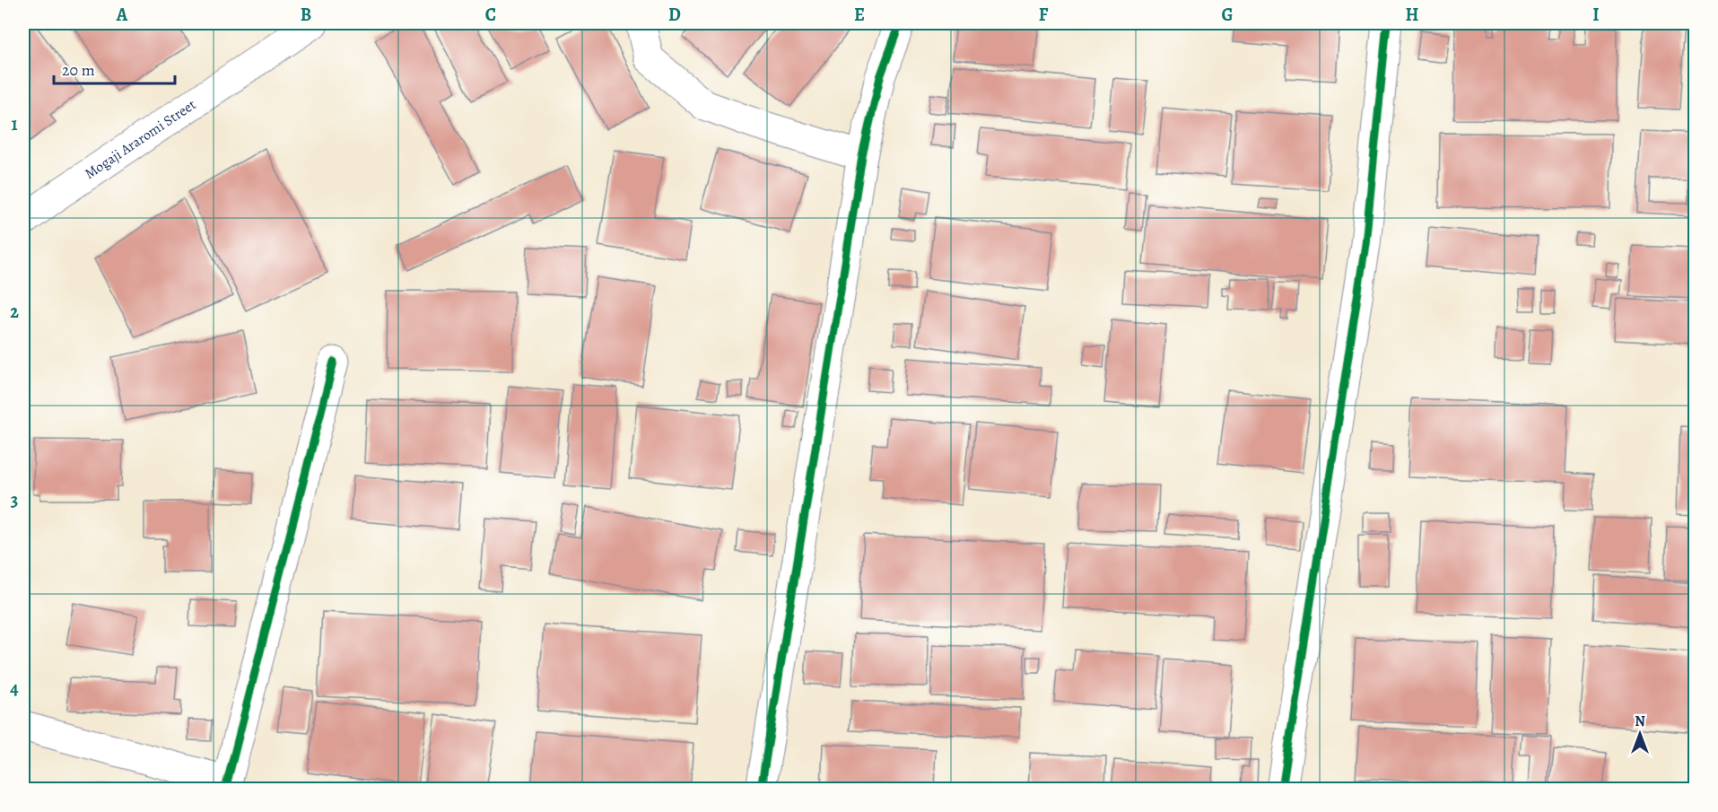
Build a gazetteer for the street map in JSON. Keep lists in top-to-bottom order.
{
  "streets": {
    "street": ["Mogaji Araromi Street"]
  },
  "scale_bar": "20 m",
  "north": "top",
  "grid": {
    "columns": [
      "A",
      "B",
      "C",
      "D",
      "E",
      "F",
      "G",
      "H",
      "I"
    ],
    "rows": [
      "1",
      "2",
      "3",
      "4"
    ]
  }
}
